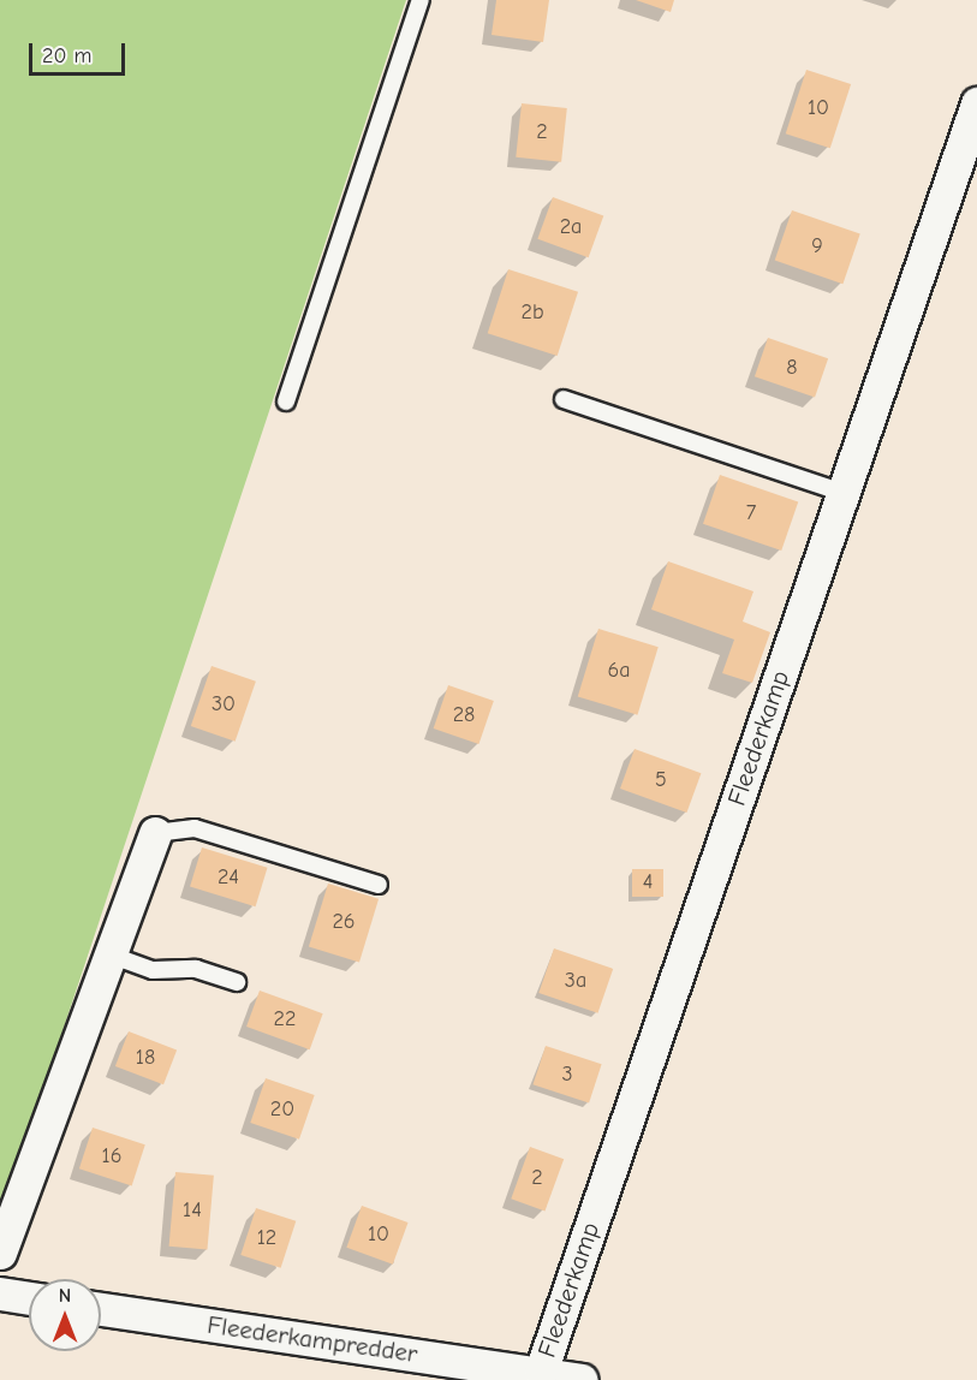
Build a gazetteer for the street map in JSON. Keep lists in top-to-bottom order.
{
  "streets": {
    "street": ["Fleederkamp", "Fleederkampredder"]
  },
  "crossings": [
    ["Fleederkamp", "Fleederkampredder"]
  ],
  "house_numbers": [
    "10",
    "2",
    "2a",
    "9",
    "2b",
    "8",
    "7",
    "6a",
    "30",
    "28",
    "5",
    "24",
    "4",
    "26",
    "3a",
    "22",
    "18",
    "3",
    "20",
    "16",
    "2",
    "14",
    "10",
    "12"
  ],
  "scale_bar": "20 m",
  "north": "top"
}
